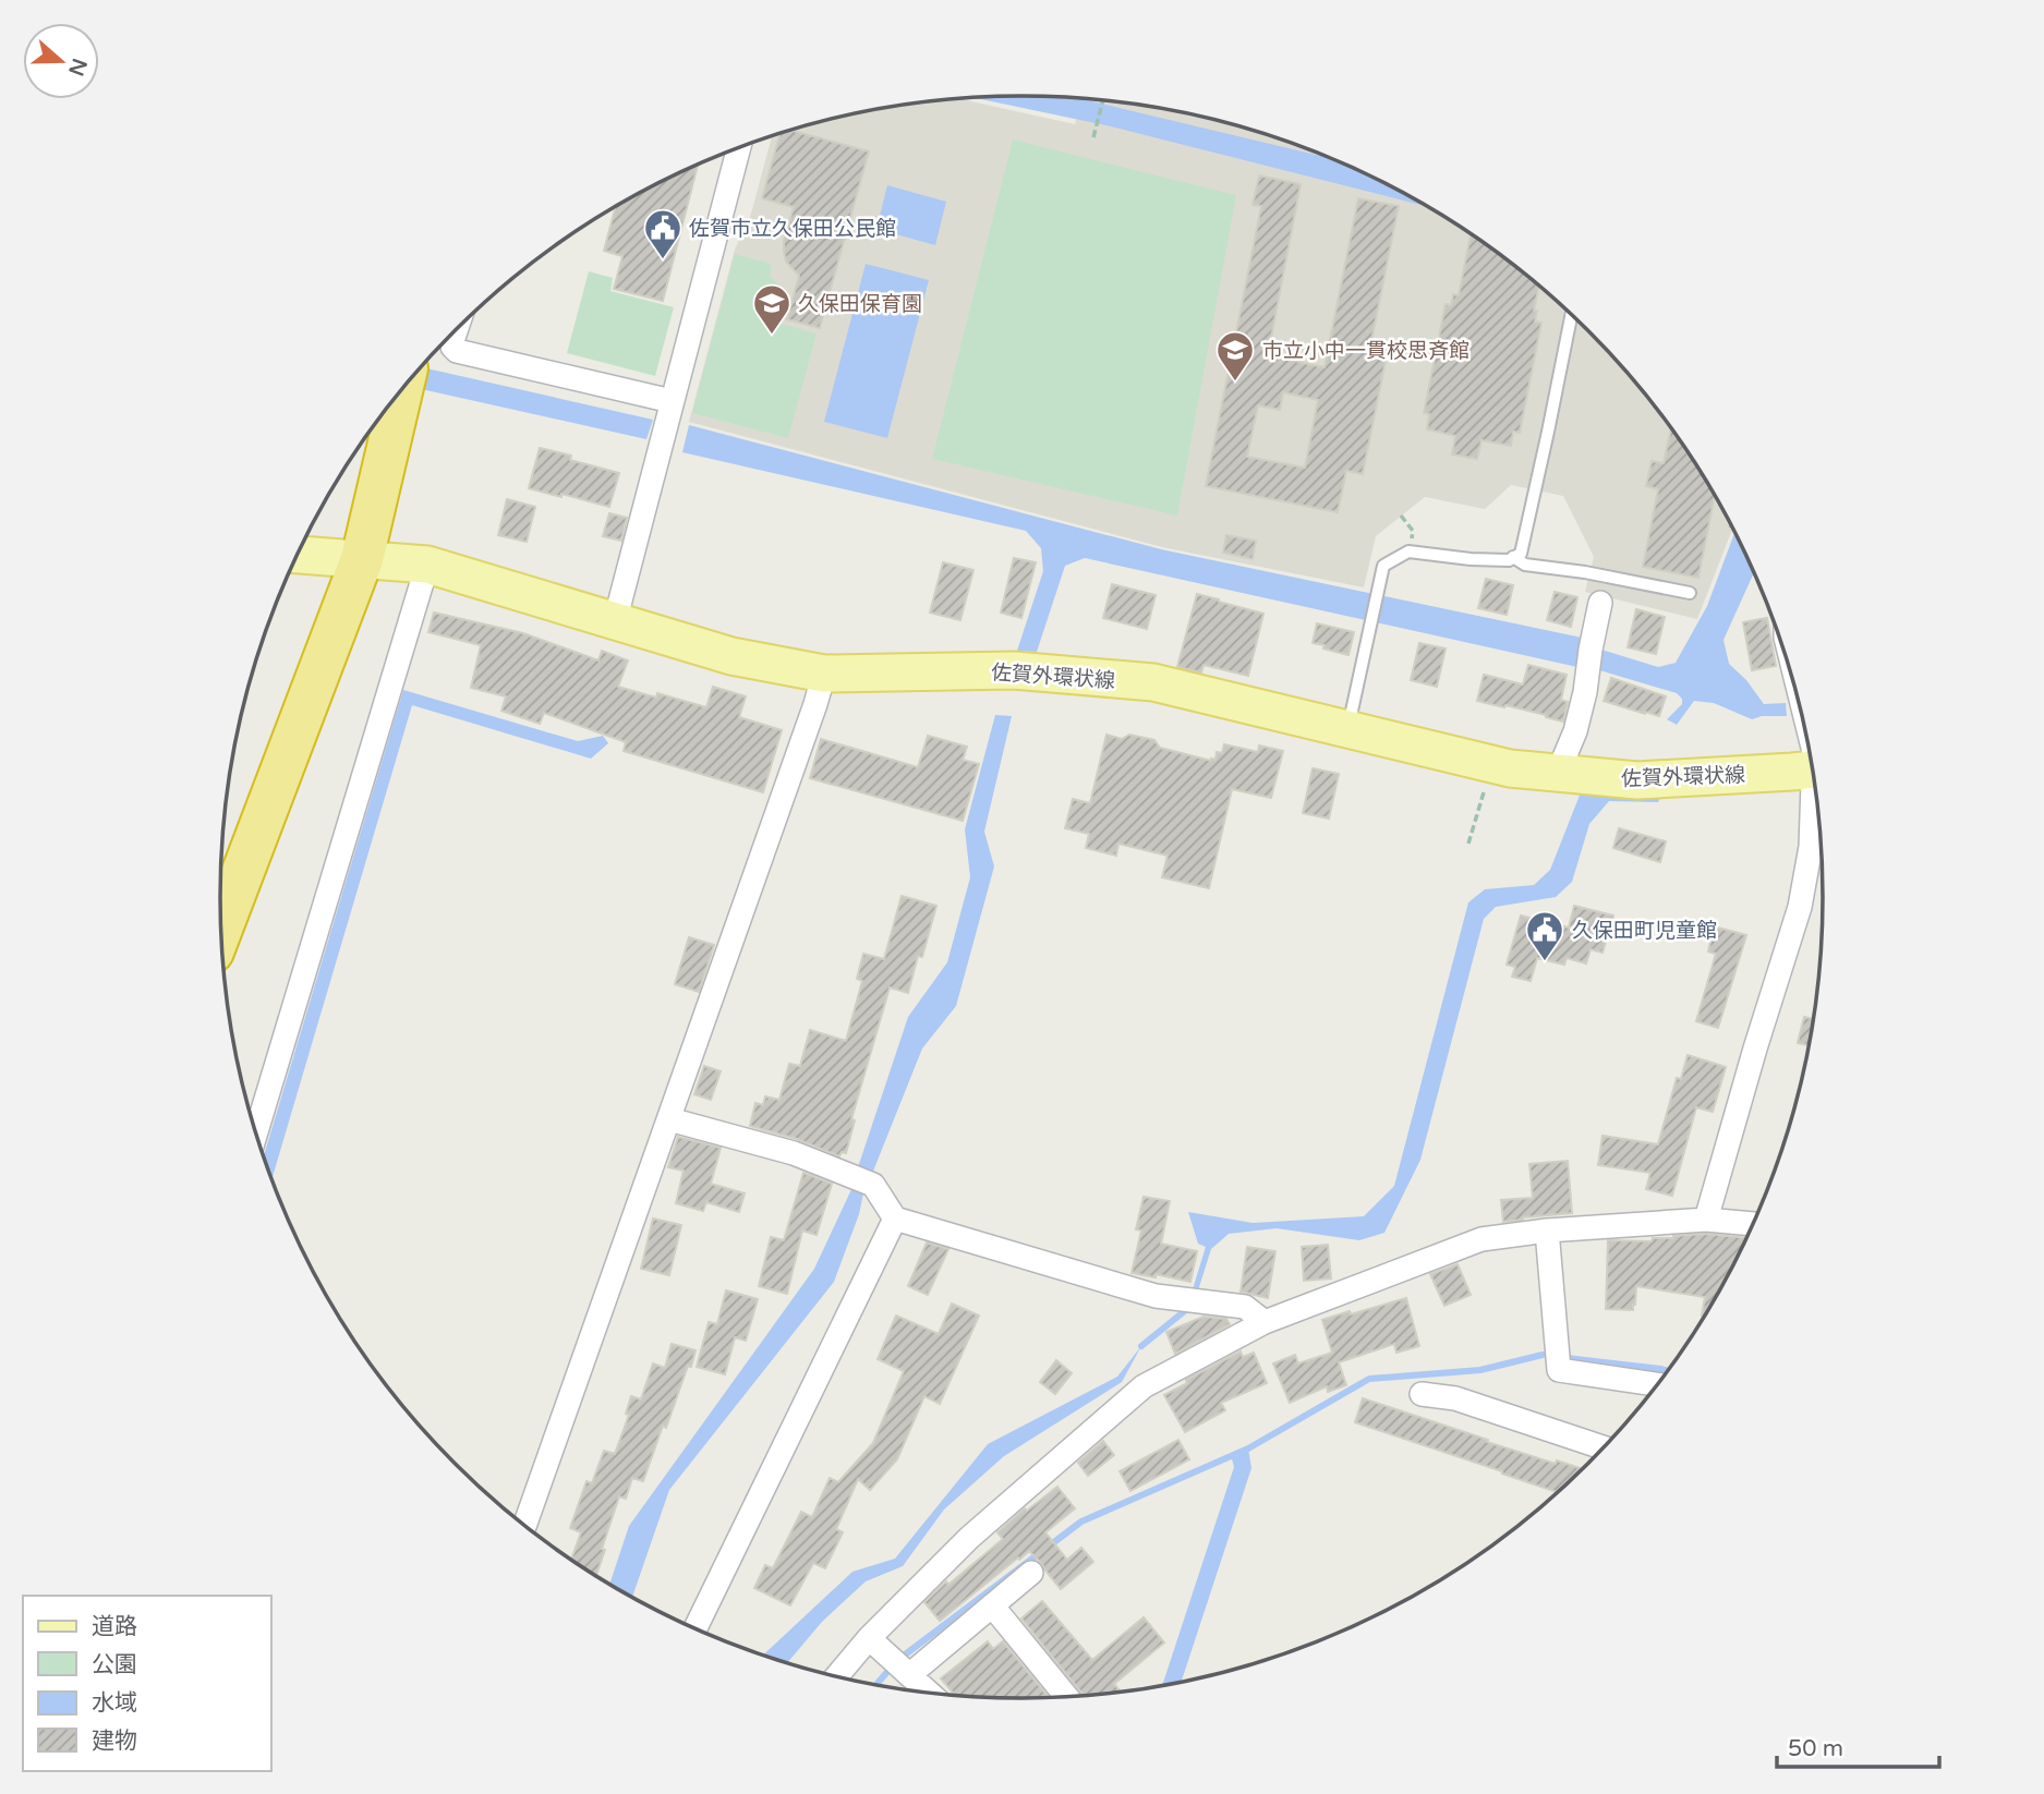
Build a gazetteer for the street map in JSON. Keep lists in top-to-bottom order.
{
  "streets": {
    "main road": ["佐賀外環状線"]
  },
  "places": {
    "public building": ["佐賀市立久保田公民館", "久保田町児童館"],
    "school or university": ["久保田保育園", "市立小中一貫校思斉館"]
  },
  "legend": [
    "道路",
    "公園",
    "水域",
    "建物"
  ],
  "scale_bar": "50 m",
  "north": "right"
}
